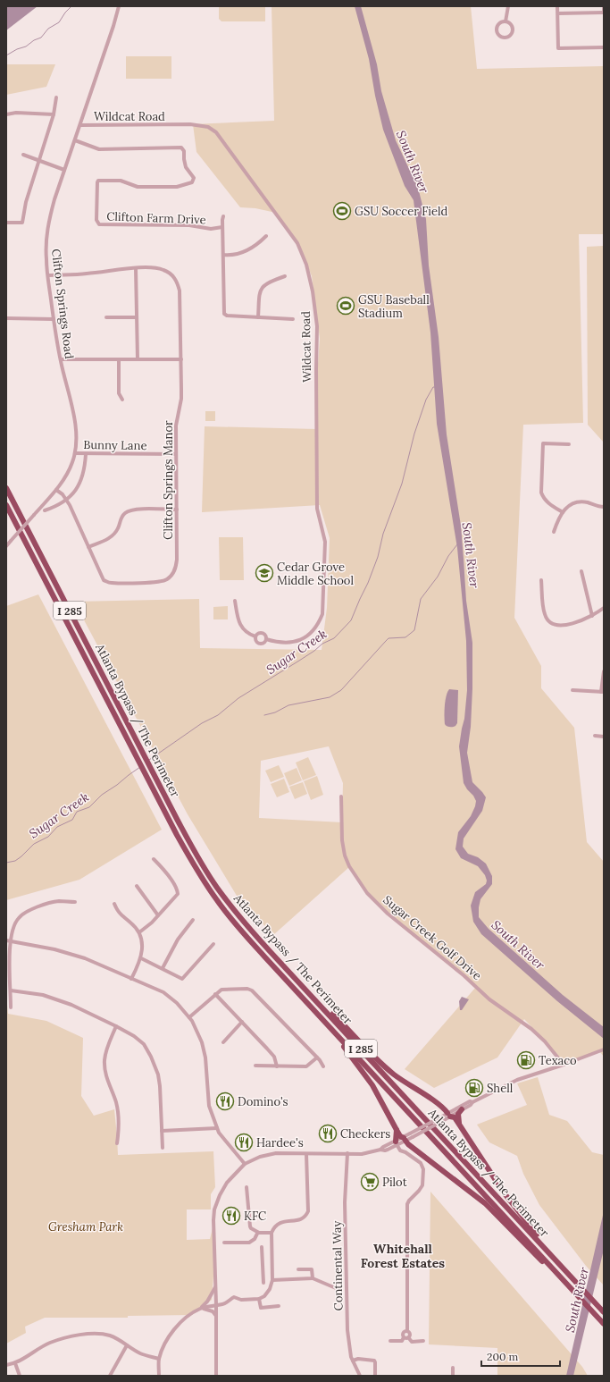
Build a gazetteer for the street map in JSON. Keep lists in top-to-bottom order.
{
  "streets": {
    "highway": ["I 285", "Atlanta Bypass / The Perimeter"],
    "street": [
      "Wildcat Road",
      "Clifton Farm Drive",
      "Clifton Springs Road",
      "Bunny Lane",
      "Clifton Springs Manor",
      "Sugar Creek Golf Drive",
      "Continental Way"
    ]
  },
  "crossings": [
    ["Wildcat Road", "Clifton Springs Road"],
    ["Clifton Farm Drive", "Clifton Springs Road"],
    ["Clifton Springs Road", "Bunny Lane"],
    ["Clifton Springs Road", "Clifton Springs Manor"],
    ["Bunny Lane", "Clifton Springs Manor"]
  ],
  "districts": ["Whitehall Forest Estates"],
  "water": ["South River", "Sugar Creek"],
  "parks": ["Gresham Park"],
  "places": {
    "sports": ["GSU Soccer Field", "GSU Baseball Stadium"],
    "school or university": ["Cedar Grove Middle School"],
    "fuel station": ["Texaco", "Shell"],
    "restaurant": [
      "Domino's",
      "Checkers",
      "Hardee's",
      "KFC"
    ],
    "supermarket": ["Pilot"]
  },
  "scale_bar": "200 m"
}
